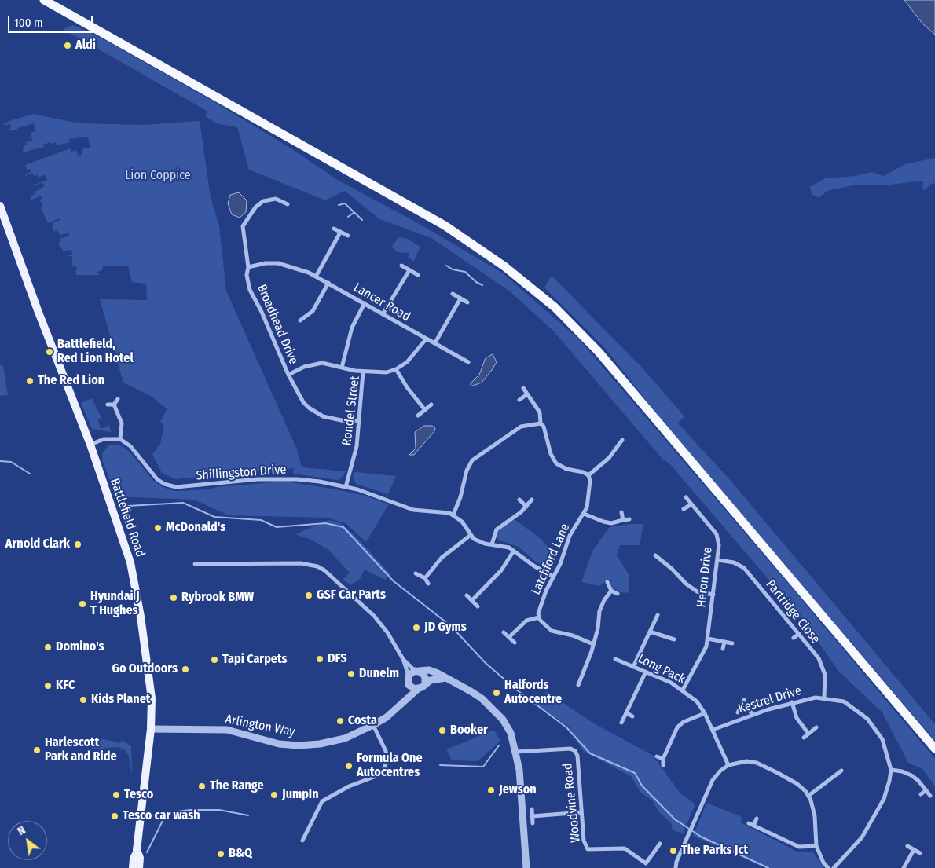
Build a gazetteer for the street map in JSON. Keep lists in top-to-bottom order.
{
  "streets": {
    "main road": ["Battlefield Road"],
    "street": [
      "Lancer Road",
      "Broadhead Drive",
      "Rondel Street",
      "Shillingston Drive",
      "Latchford Lane",
      "Heron Drive",
      "Partridge Close",
      "Long Pack",
      "Kestrel Drive",
      "Arlington Way",
      "Woodvine Road"
    ]
  },
  "crossings": [
    ["Lancer Road", "Broadhead Drive"],
    ["Lancer Road", "Rondel Street"],
    ["Broadhead Drive", "Rondel Street"],
    ["Rondel Street", "Shillingston Drive"],
    ["Battlefield Road", "Arlington Way"],
    ["Heron Drive", "Partridge Close"],
    ["Heron Drive", "Long Pack"],
    ["Partridge Close", "Kestrel Drive"],
    ["Long Pack", "Kestrel Drive"]
  ],
  "parks": ["Lion Coppice"],
  "places": [
    "Aldi",
    "Battlefield, Red Lion Hotel",
    "The Red Lion",
    "McDonald's",
    "Arnold Clark",
    "GSF Car Parts",
    "Rybrook BMW",
    "Hyundai J T Hughes",
    "JD Gyms",
    "Domino's",
    "DFS",
    "Tapi Carpets",
    "Go Outdoors",
    "Dunelm",
    "KFC",
    "Halfords Autocentre",
    "Kids Planet",
    "Costa",
    "Booker",
    "Harlescott Park and Ride",
    "Formula One Autocentres",
    "The Range",
    "Jewson",
    "Tesco",
    "JumpIn",
    "Tesco car wash",
    "The Parks Jct",
    "B&Q"
  ],
  "scale_bar": "100 m",
  "north": "top left"
}
